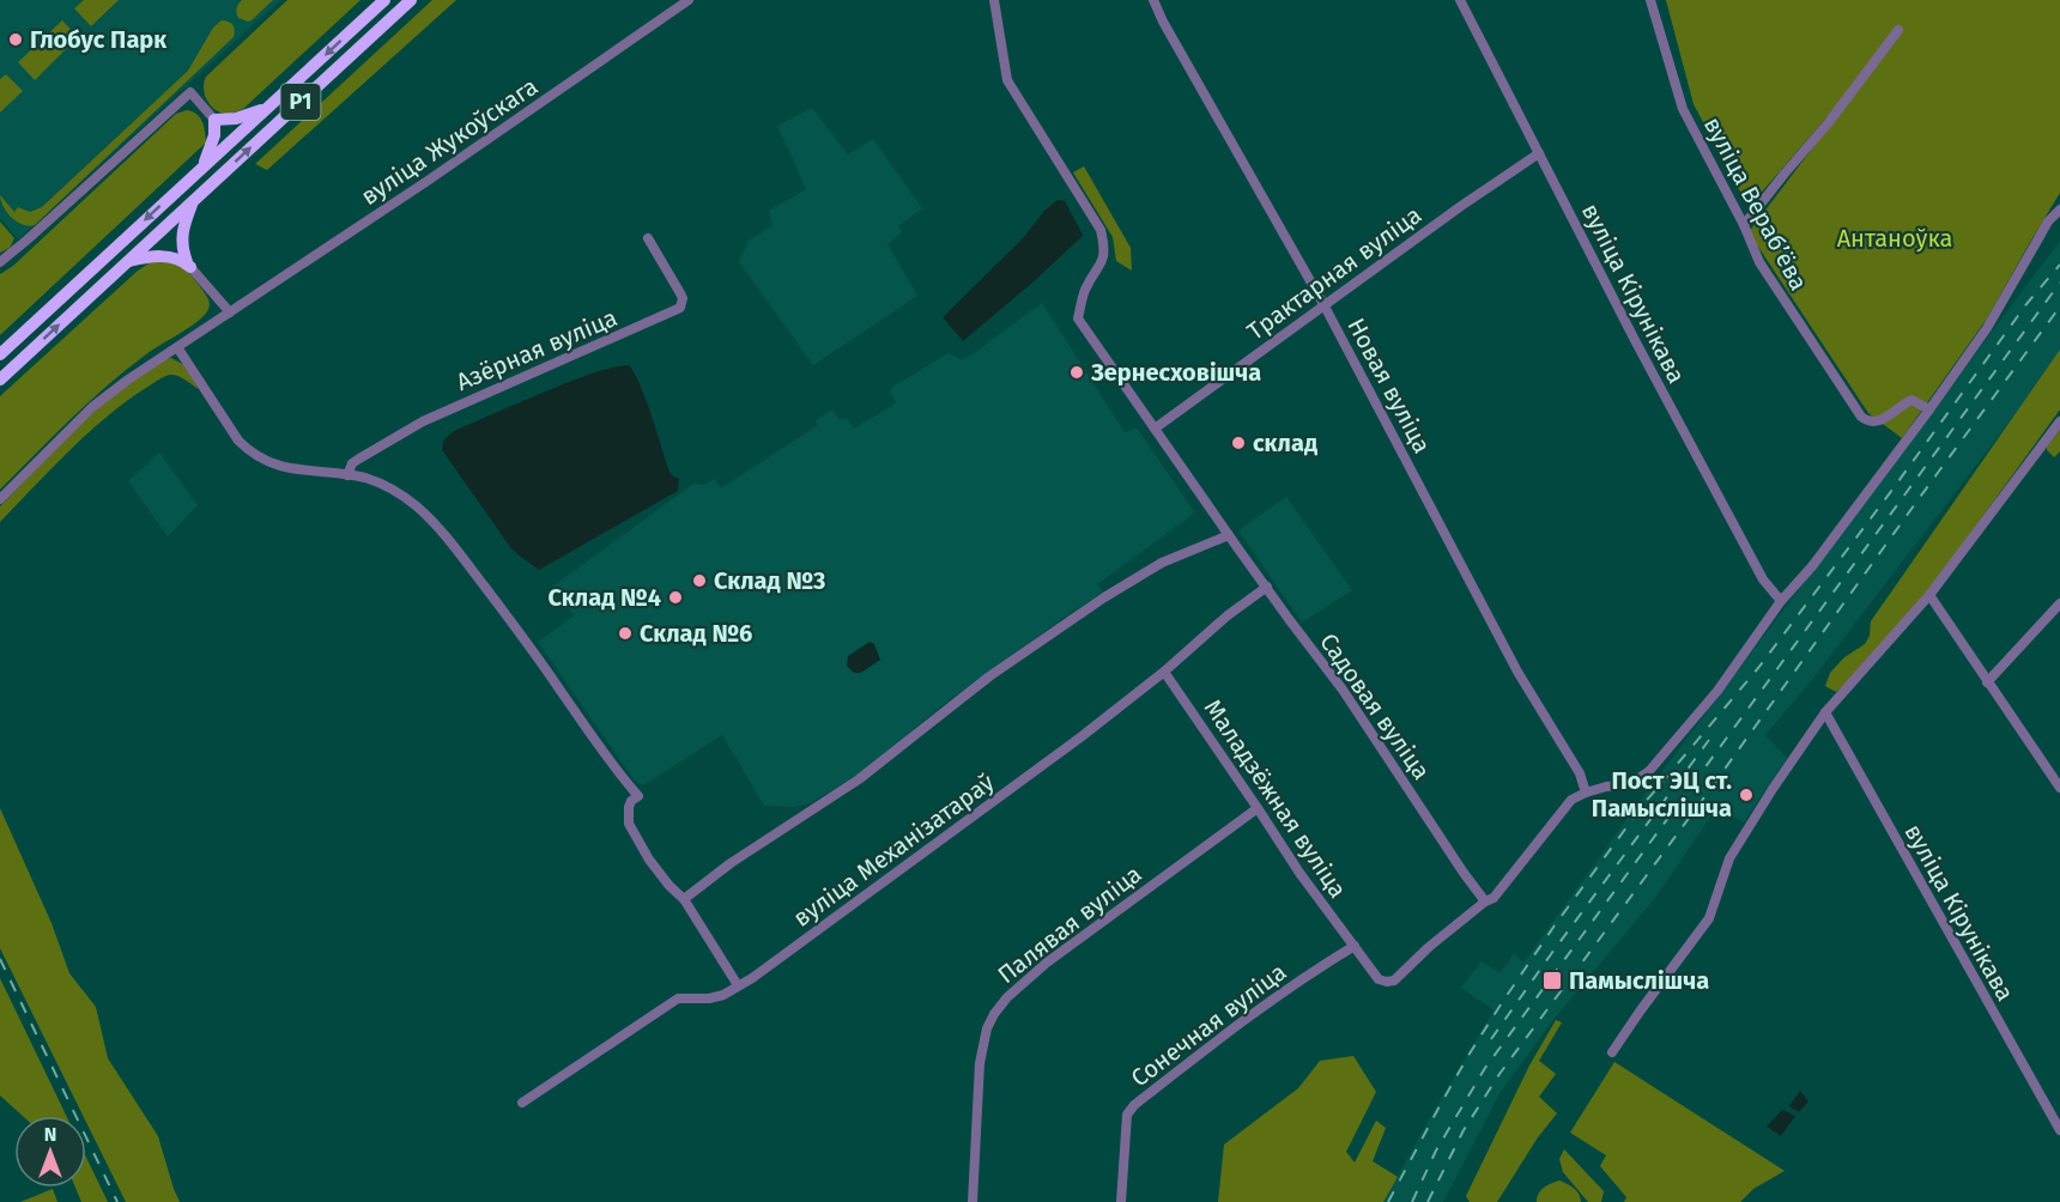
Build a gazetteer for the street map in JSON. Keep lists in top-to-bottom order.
{
  "streets": {
    "highway": ["Р1"],
    "street": [
      "вуліца Жукоўскага",
      "вуліца Верабʼёва",
      "Трактарная вуліца",
      "вуліца Кірунікава",
      "Азёрная вуліца",
      "Новая вуліца",
      "Садовая вуліца",
      "Маладзёжная вуліца",
      "вуліца Механізатараў",
      "Палявая вуліца",
      "Сонечная вуліца"
    ]
  },
  "crossings": [
    ["Трактарная вуліца", "вуліца Кірунікава"],
    ["Трактарная вуліца", "Новая вуліца"],
    ["Трактарная вуліца", "Садовая вуліца"],
    ["Садовая вуліца", "Маладзёжная вуліца"],
    ["Садовая вуліца", "вуліца Механізатараў"],
    ["Маладзёжная вуліца", "вуліца Механізатараў"],
    ["Маладзёжная вуліца", "Палявая вуліца"],
    ["Маладзёжная вуліца", "Сонечная вуліца"]
  ],
  "parks": ["Антаноўка"],
  "places": {
    "other": [
      "Глобус Парк",
      "Зернесховішча",
      "склад",
      "Склад №3",
      "Склад №4",
      "Склад №6",
      "Пост ЭЦ ст. Памыслішча"
    ],
    "transit": ["Памыслішча"]
  },
  "north": "top"
}
